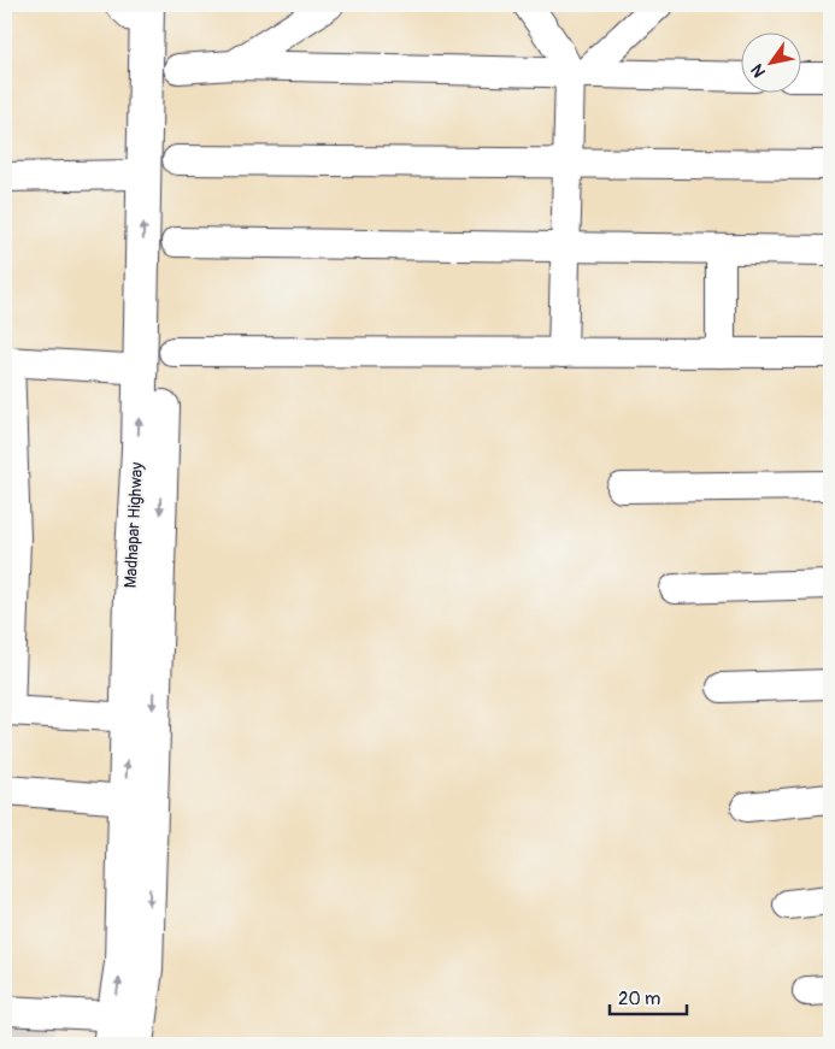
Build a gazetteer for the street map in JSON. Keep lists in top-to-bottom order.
{
  "streets": {
    "highway": ["Madhapar Highway"]
  },
  "scale_bar": "20 m",
  "north": "bottom left"
}
